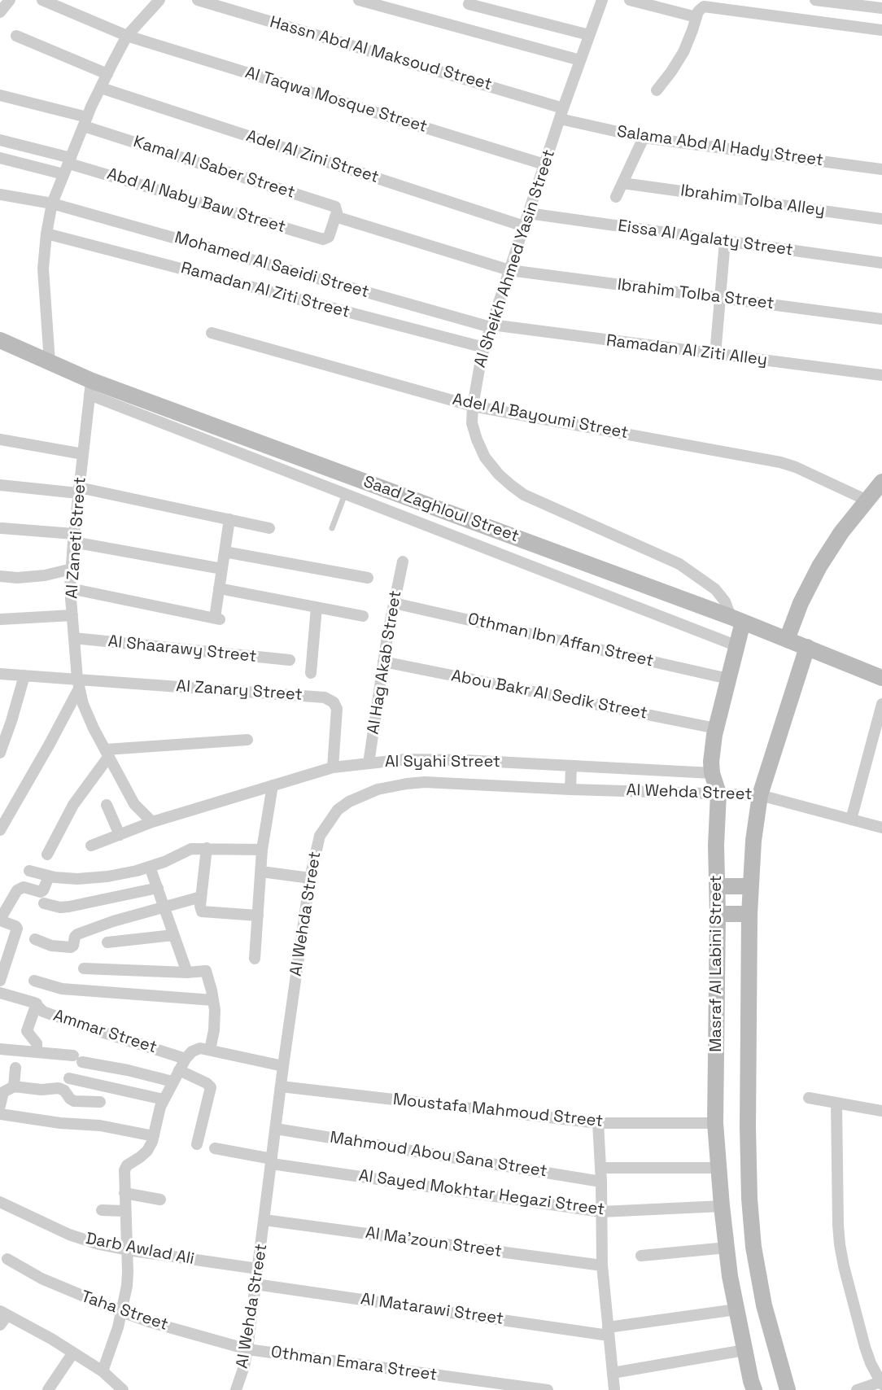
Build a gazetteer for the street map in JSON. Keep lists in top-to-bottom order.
{
  "streets": {
    "main road": ["Saad Zaghloul Street", "Masraf Al Labini Street"],
    "street": [
      "Hassn Abd Al Maksoud Street",
      "Al Taqwa Mosque Street",
      "Salama Abd Al Hady Street",
      "Adel Al Zini Street",
      "Kamal Al Saber Street",
      "Abd Al Naby Baw Street",
      "Ibrahim Tolba Alley",
      "Eissa Al Agalaty Street",
      "Al Sheikh Ahmed Yasin Street",
      "Mohamed Al Saeidi Street",
      "Ramadan Al Ziti Street",
      "Ibrahim Tolba Street",
      "Ramadan Al Ziti Alley",
      "Adel Al Bayoumi Street",
      "Al Zaneti Street",
      "Othman Ibn Affan Street",
      "Al Shaarawy Street",
      "Al Hag Akab Street",
      "Al Zanary Street",
      "Abou Bakr Al Sedik Street",
      "Al Syahi Street",
      "Al Wehda Street",
      "Ammar Street",
      "Moustafa Mahmoud Street",
      "Mahmoud Abou Sana Street",
      "Al Sayed Mokhtar Hegazi Street",
      "Al Ma'zoun Street",
      "Darb Awlad Ali",
      "Al Matarawi Street",
      "Taha Street",
      "Othman Emara Street"
    ]
  },
  "crossings": [
    ["Hassn Abd Al Maksoud Street", "Salama Abd Al Hady Street"],
    ["Hassn Abd Al Maksoud Street", "Al Sheikh Ahmed Yasin Street"],
    ["Al Taqwa Mosque Street", "Al Sheikh Ahmed Yasin Street"],
    ["Salama Abd Al Hady Street", "Al Sheikh Ahmed Yasin Street"],
    ["Adel Al Zini Street", "Al Sheikh Ahmed Yasin Street"],
    ["Kamal Al Saber Street", "Abd Al Naby Baw Street"],
    ["Kamal Al Saber Street", "Al Sheikh Ahmed Yasin Street"],
    ["Kamal Al Saber Street", "Ibrahim Tolba Street"],
    ["Eissa Al Agalaty Street", "Al Sheikh Ahmed Yasin Street"],
    ["Al Sheikh Ahmed Yasin Street", "Mohamed Al Saeidi Street"],
    ["Al Sheikh Ahmed Yasin Street", "Ramadan Al Ziti Street"],
    ["Al Sheikh Ahmed Yasin Street", "Ibrahim Tolba Street"],
    ["Al Sheikh Ahmed Yasin Street", "Ramadan Al Ziti Alley"],
    ["Al Sheikh Ahmed Yasin Street", "Adel Al Bayoumi Street"],
    ["Al Sheikh Ahmed Yasin Street", "Saad Zaghloul Street"],
    ["Al Sheikh Ahmed Yasin Street", "Masraf Al Labini Street"],
    ["Mohamed Al Saeidi Street", "Ramadan Al Ziti Alley"],
    ["Saad Zaghloul Street", "Al Zaneti Street"],
    ["Saad Zaghloul Street", "Masraf Al Labini Street"],
    ["Al Zaneti Street", "Al Shaarawy Street"],
    ["Al Zaneti Street", "Al Zanary Street"],
    ["Al Zaneti Street", "Al Syahi Street"],
    ["Othman Ibn Affan Street", "Al Hag Akab Street"],
    ["Othman Ibn Affan Street", "Masraf Al Labini Street"],
    ["Al Hag Akab Street", "Abou Bakr Al Sedik Street"],
    ["Al Hag Akab Street", "Al Syahi Street"],
    ["Al Zanary Street", "Al Syahi Street"],
    ["Abou Bakr Al Sedik Street", "Masraf Al Labini Street"],
    ["Al Syahi Street", "Masraf Al Labini Street"],
    ["Al Wehda Street", "Masraf Al Labini Street"],
    ["Al Wehda Street", "Moustafa Mahmoud Street"],
    ["Al Wehda Street", "Mahmoud Abou Sana Street"],
    ["Al Wehda Street", "Al Sayed Mokhtar Hegazi Street"],
    ["Al Wehda Street", "Al Ma'zoun Street"],
    ["Al Wehda Street", "Darb Awlad Ali"],
    ["Al Wehda Street", "Al Matarawi Street"],
    ["Al Wehda Street", "Taha Street"],
    ["Al Wehda Street", "Othman Emara Street"],
    ["Masraf Al Labini Street", "Moustafa Mahmoud Street"],
    ["Masraf Al Labini Street", "Al Sayed Mokhtar Hegazi Street"],
    ["Masraf Al Labini Street", "Al Matarawi Street"],
    ["Taha Street", "Othman Emara Street"]
  ]
}
